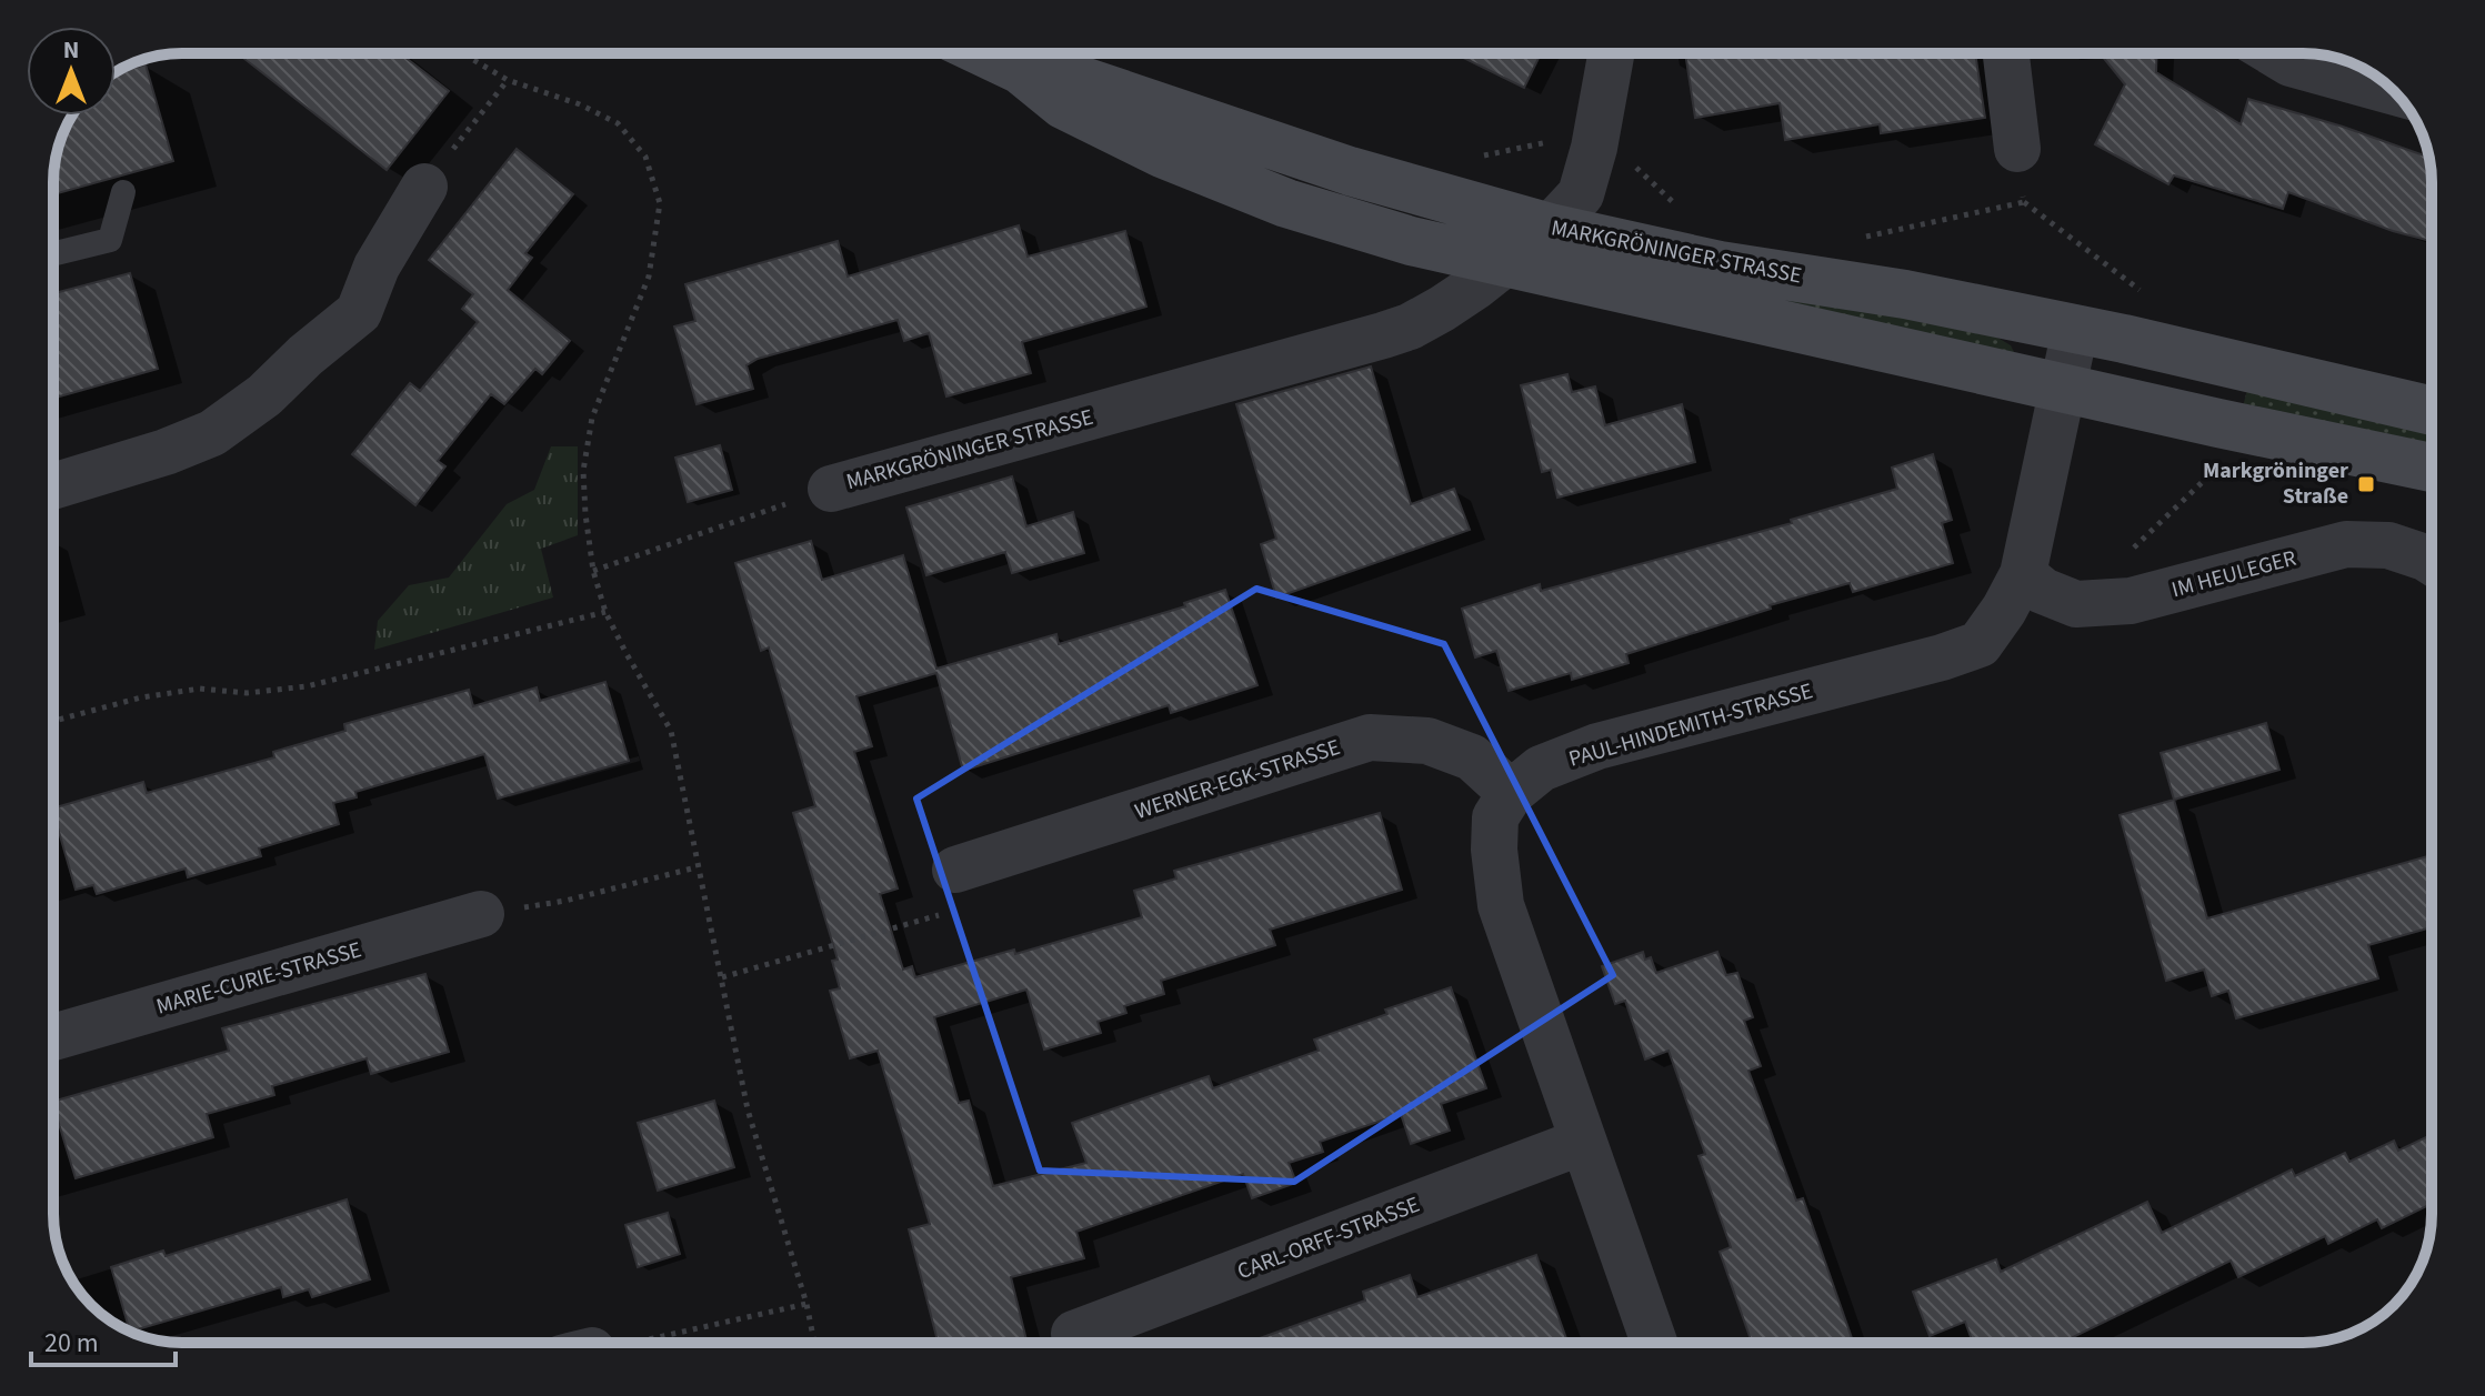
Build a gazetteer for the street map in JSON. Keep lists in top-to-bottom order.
{
  "streets": {
    "street": [
      "MARKGRÖNINGER STRASSE",
      "IM HEULEGER",
      "PAUL-HINDEMITH-STRASSE",
      "WERNER-EGK-STRASSE",
      "MARIE-CURIE-STRASSE",
      "CARL-ORFF-STRASSE"
    ]
  },
  "crossings": [
    ["MARKGRÖNINGER STRASSE", "PAUL-HINDEMITH-STRASSE"],
    ["IM HEULEGER", "PAUL-HINDEMITH-STRASSE"],
    ["PAUL-HINDEMITH-STRASSE", "WERNER-EGK-STRASSE"]
  ],
  "places": {
    "transit": ["Markgröninger Straße"]
  },
  "scale_bar": "20 m",
  "north": "top"
}
